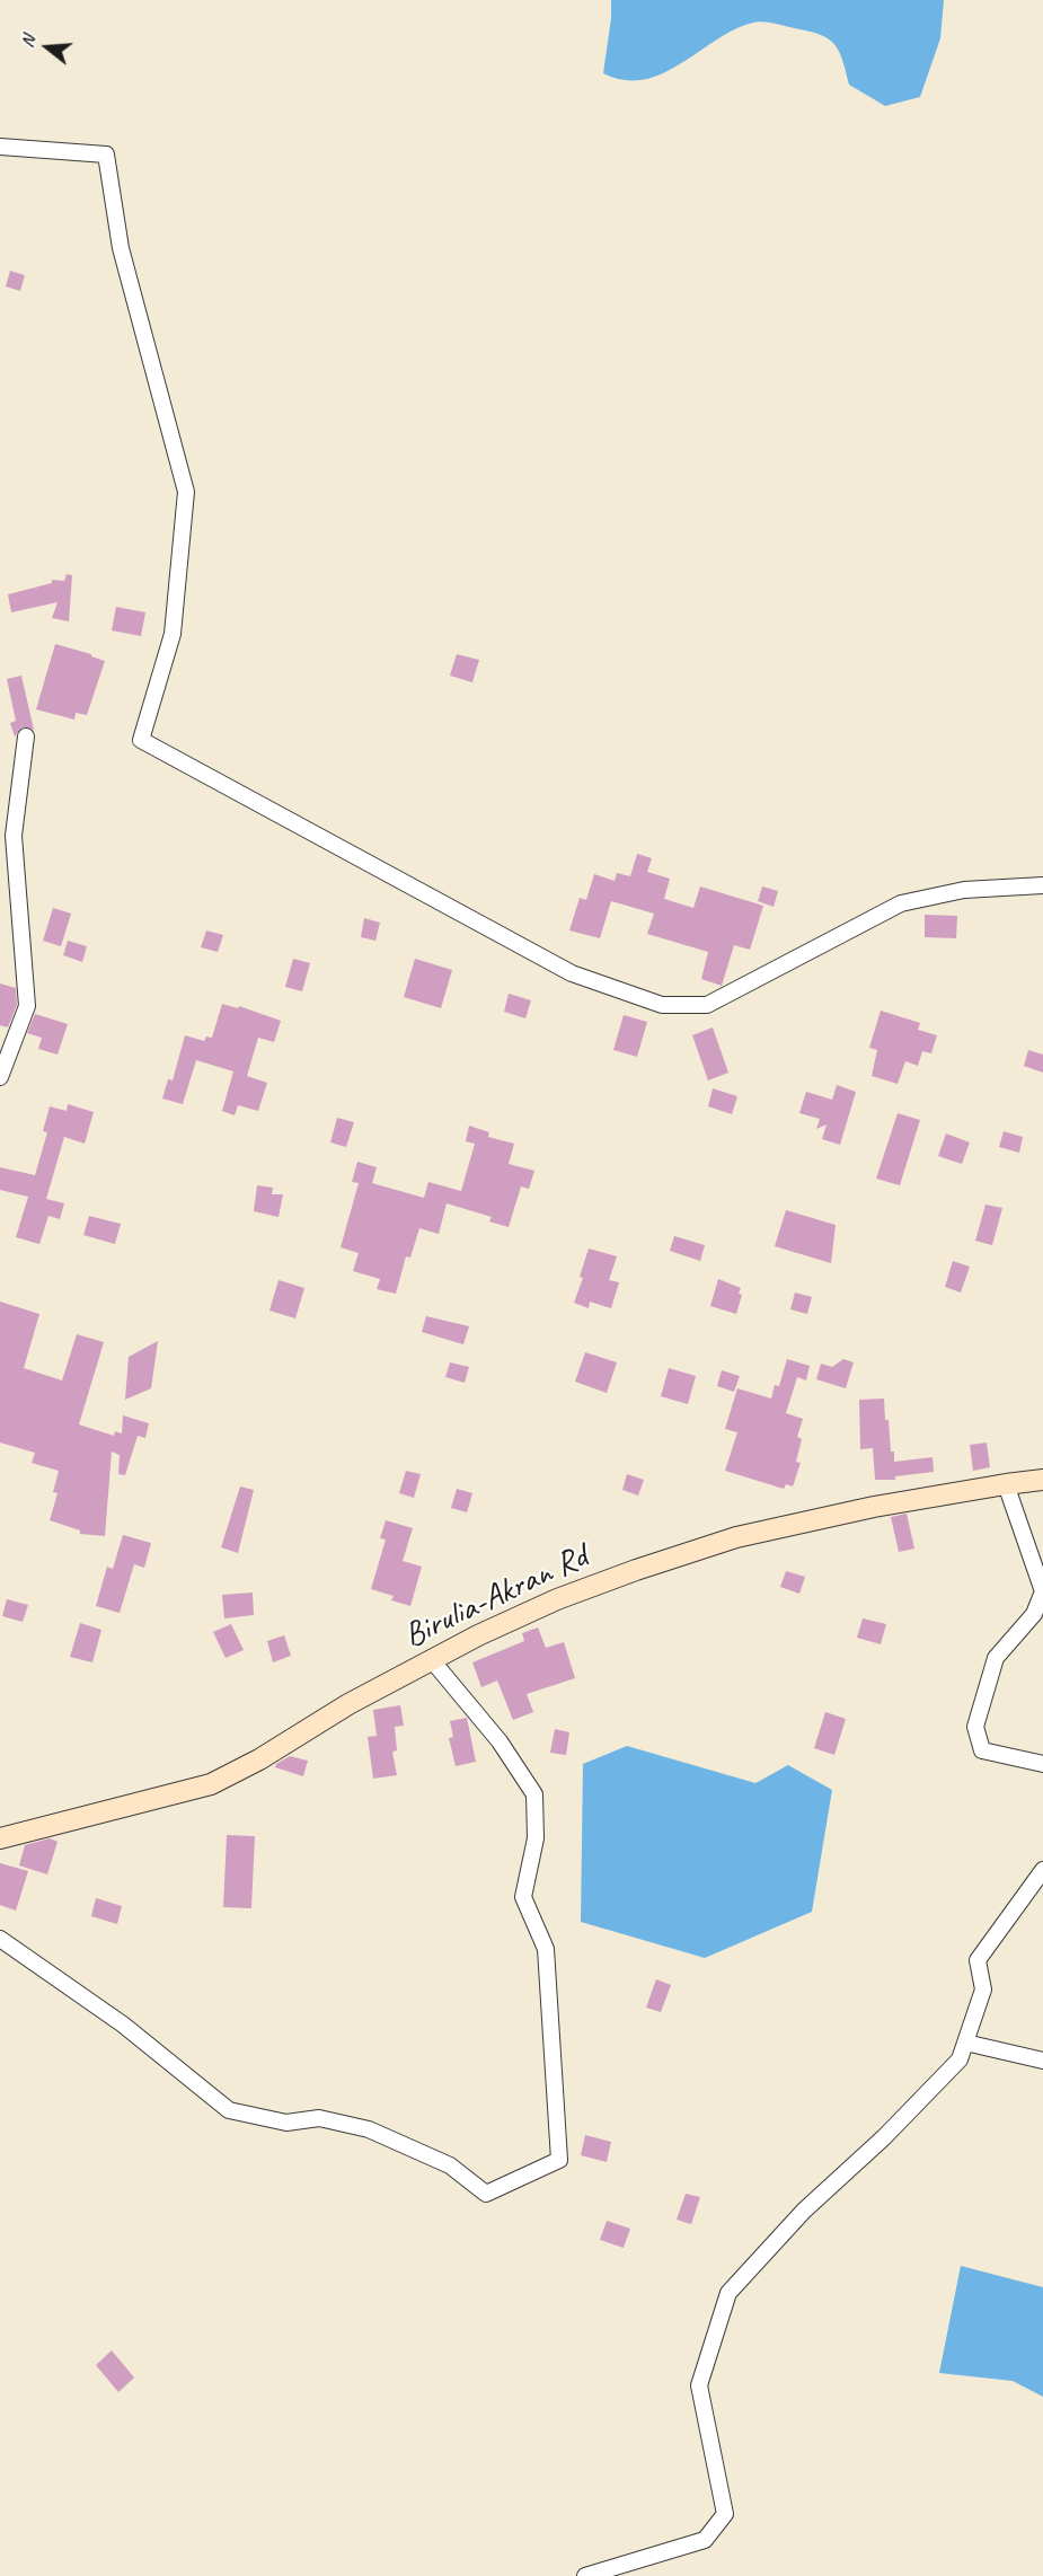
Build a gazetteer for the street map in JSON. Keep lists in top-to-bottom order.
{
  "streets": {
    "street": ["Birulia-Akran Rd"]
  },
  "north": "left"
}
